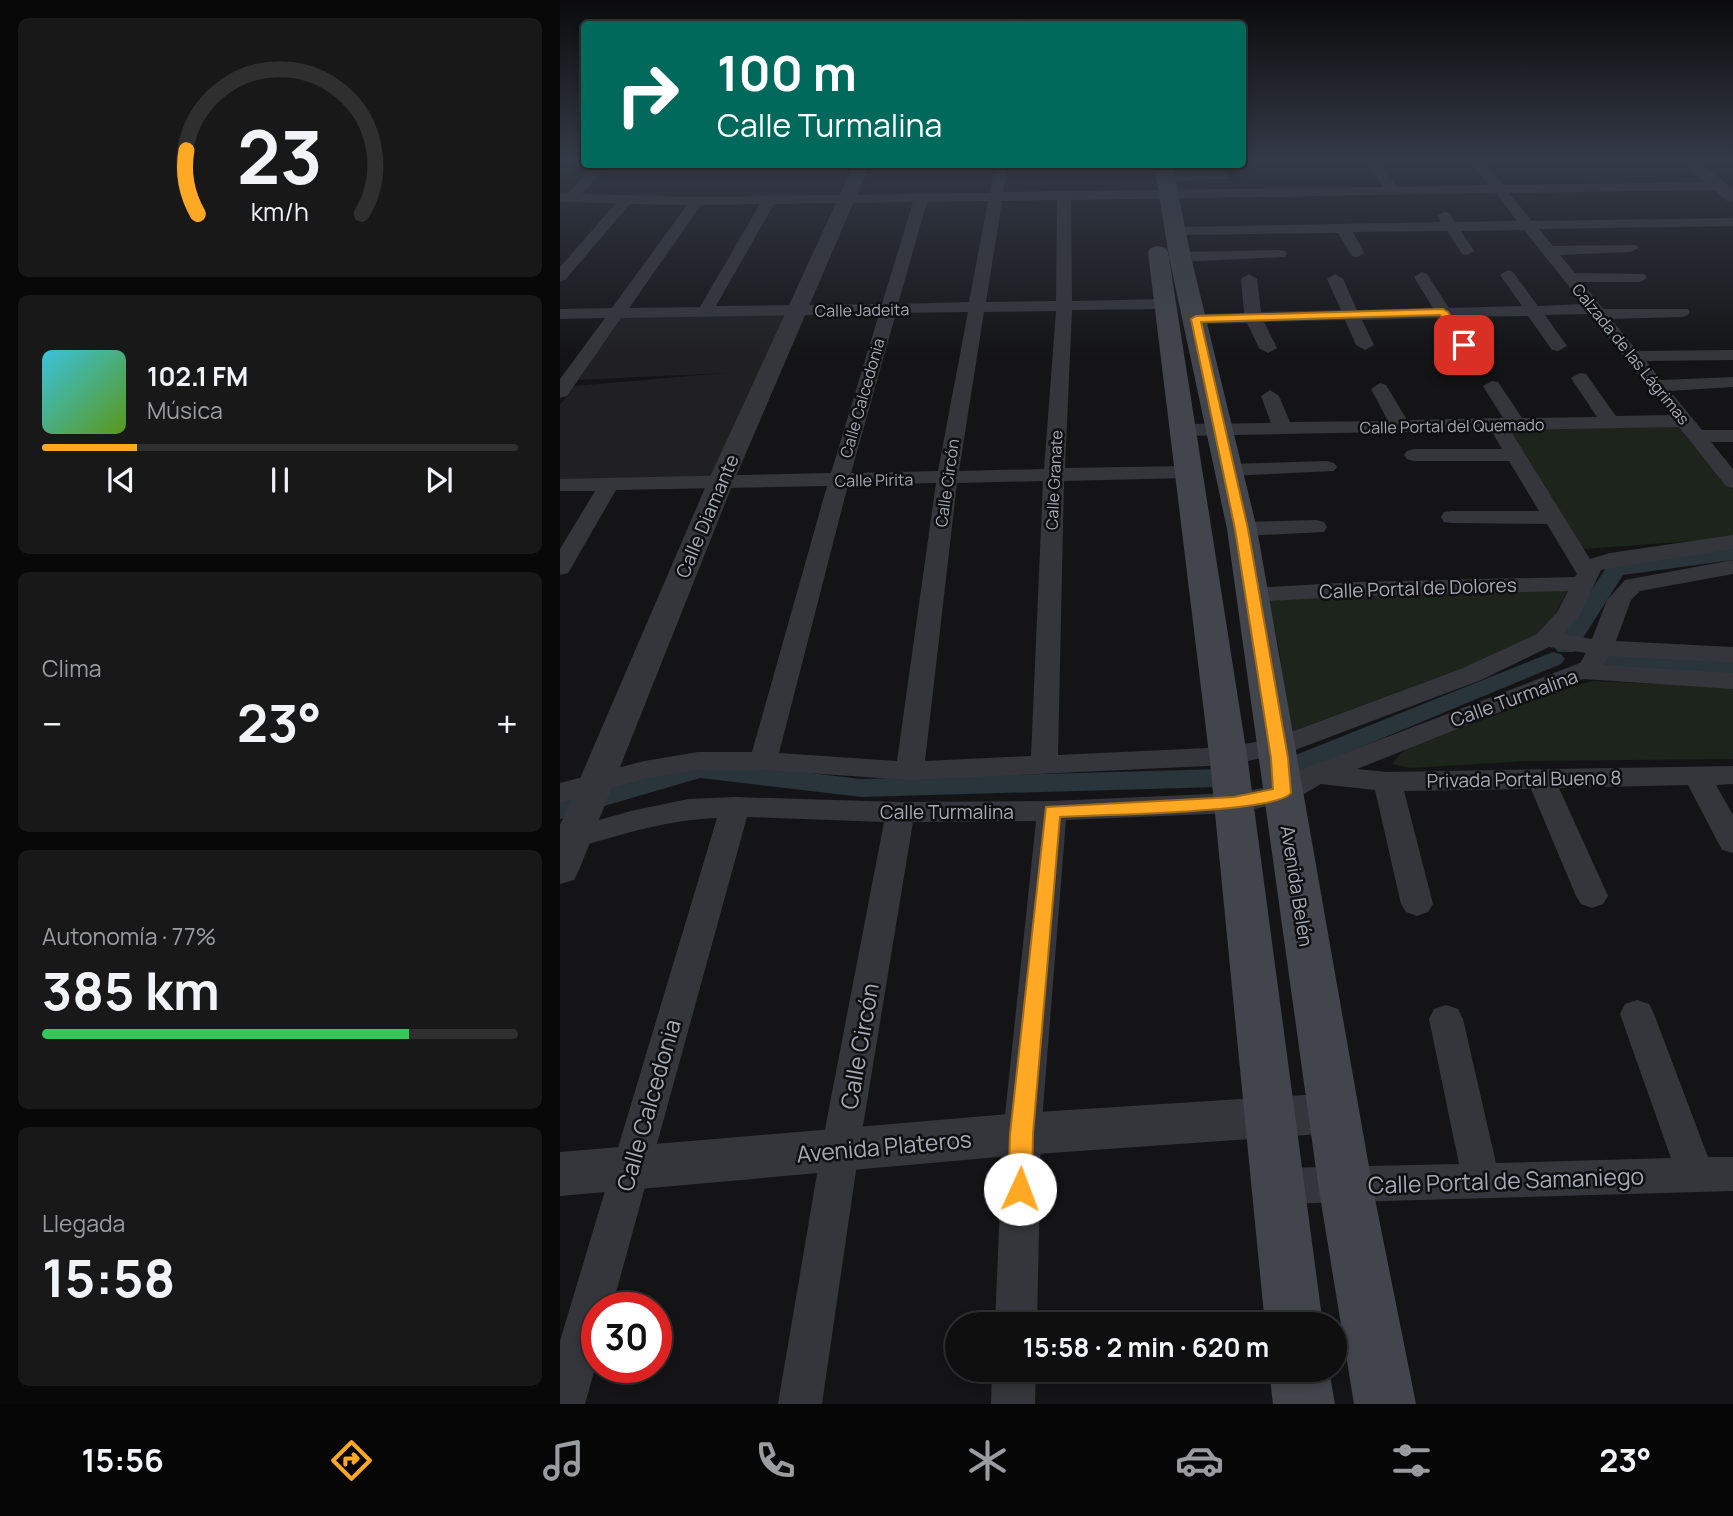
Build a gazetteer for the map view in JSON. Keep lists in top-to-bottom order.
{
  "streets": {
    "main road": ["Avenida Belén"],
    "street": [
      "Calle Jadeita",
      "Calzada de las Lágrimas",
      "Calle Calcedonia",
      "Calle Portal del Quemado",
      "Calle Pirita",
      "Calle Granate",
      "Calle Circón",
      "Calle Diamante",
      "Calle Portal de Dolores",
      "Calle Turmalina",
      "Privada Portal Bueno 8",
      "Avenida Plateros",
      "Calle Portal de Samaniego"
    ]
  },
  "crossings": [
    ["Calle Jadeita", "Calle Calcedonia"],
    ["Calle Jadeita", "Calle Granate"],
    ["Calle Jadeita", "Calle Circón"],
    ["Calle Jadeita", "Calle Diamante"],
    ["Calzada de las Lágrimas", "Calle Portal del Quemado"],
    ["Calle Calcedonia", "Calle Pirita"],
    ["Calle Calcedonia", "Calle Turmalina"],
    ["Calle Calcedonia", "Avenida Plateros"],
    ["Calle Portal del Quemado", "Avenida Belén"],
    ["Calle Pirita", "Calle Granate"],
    ["Calle Pirita", "Calle Circón"],
    ["Calle Pirita", "Calle Diamante"],
    ["Calle Granate", "Calle Turmalina"],
    ["Calle Circón", "Calle Turmalina"],
    ["Calle Circón", "Avenida Plateros"],
    ["Calle Diamante", "Calle Turmalina"],
    ["Calle Portal de Dolores", "Avenida Belén"],
    ["Calle Turmalina", "Privada Portal Bueno 8"],
    ["Calle Turmalina", "Avenida Belén"],
    ["Privada Portal Bueno 8", "Avenida Belén"],
    ["Avenida Belén", "Avenida Plateros"],
    ["Avenida Belén", "Calle Portal de Samaniego"]
  ],
  "page": {
    "turn": ["100 m", "Calle Turmalina"],
    "song": ["102.1 FM", "Música"],
    "tile": [
      "Clima",
      ["Autonomía · 77%", "385 km"],
      ["Llegada", "15:58"]
    ],
    "heat": ["−", "23°", "+"],
    "limit": "30",
    "trip": "15:58 · 2 min · 620 m",
    "tabs": ["15:56", "23°"],
    "gauge": ["23", "km/h"]
  }
}
